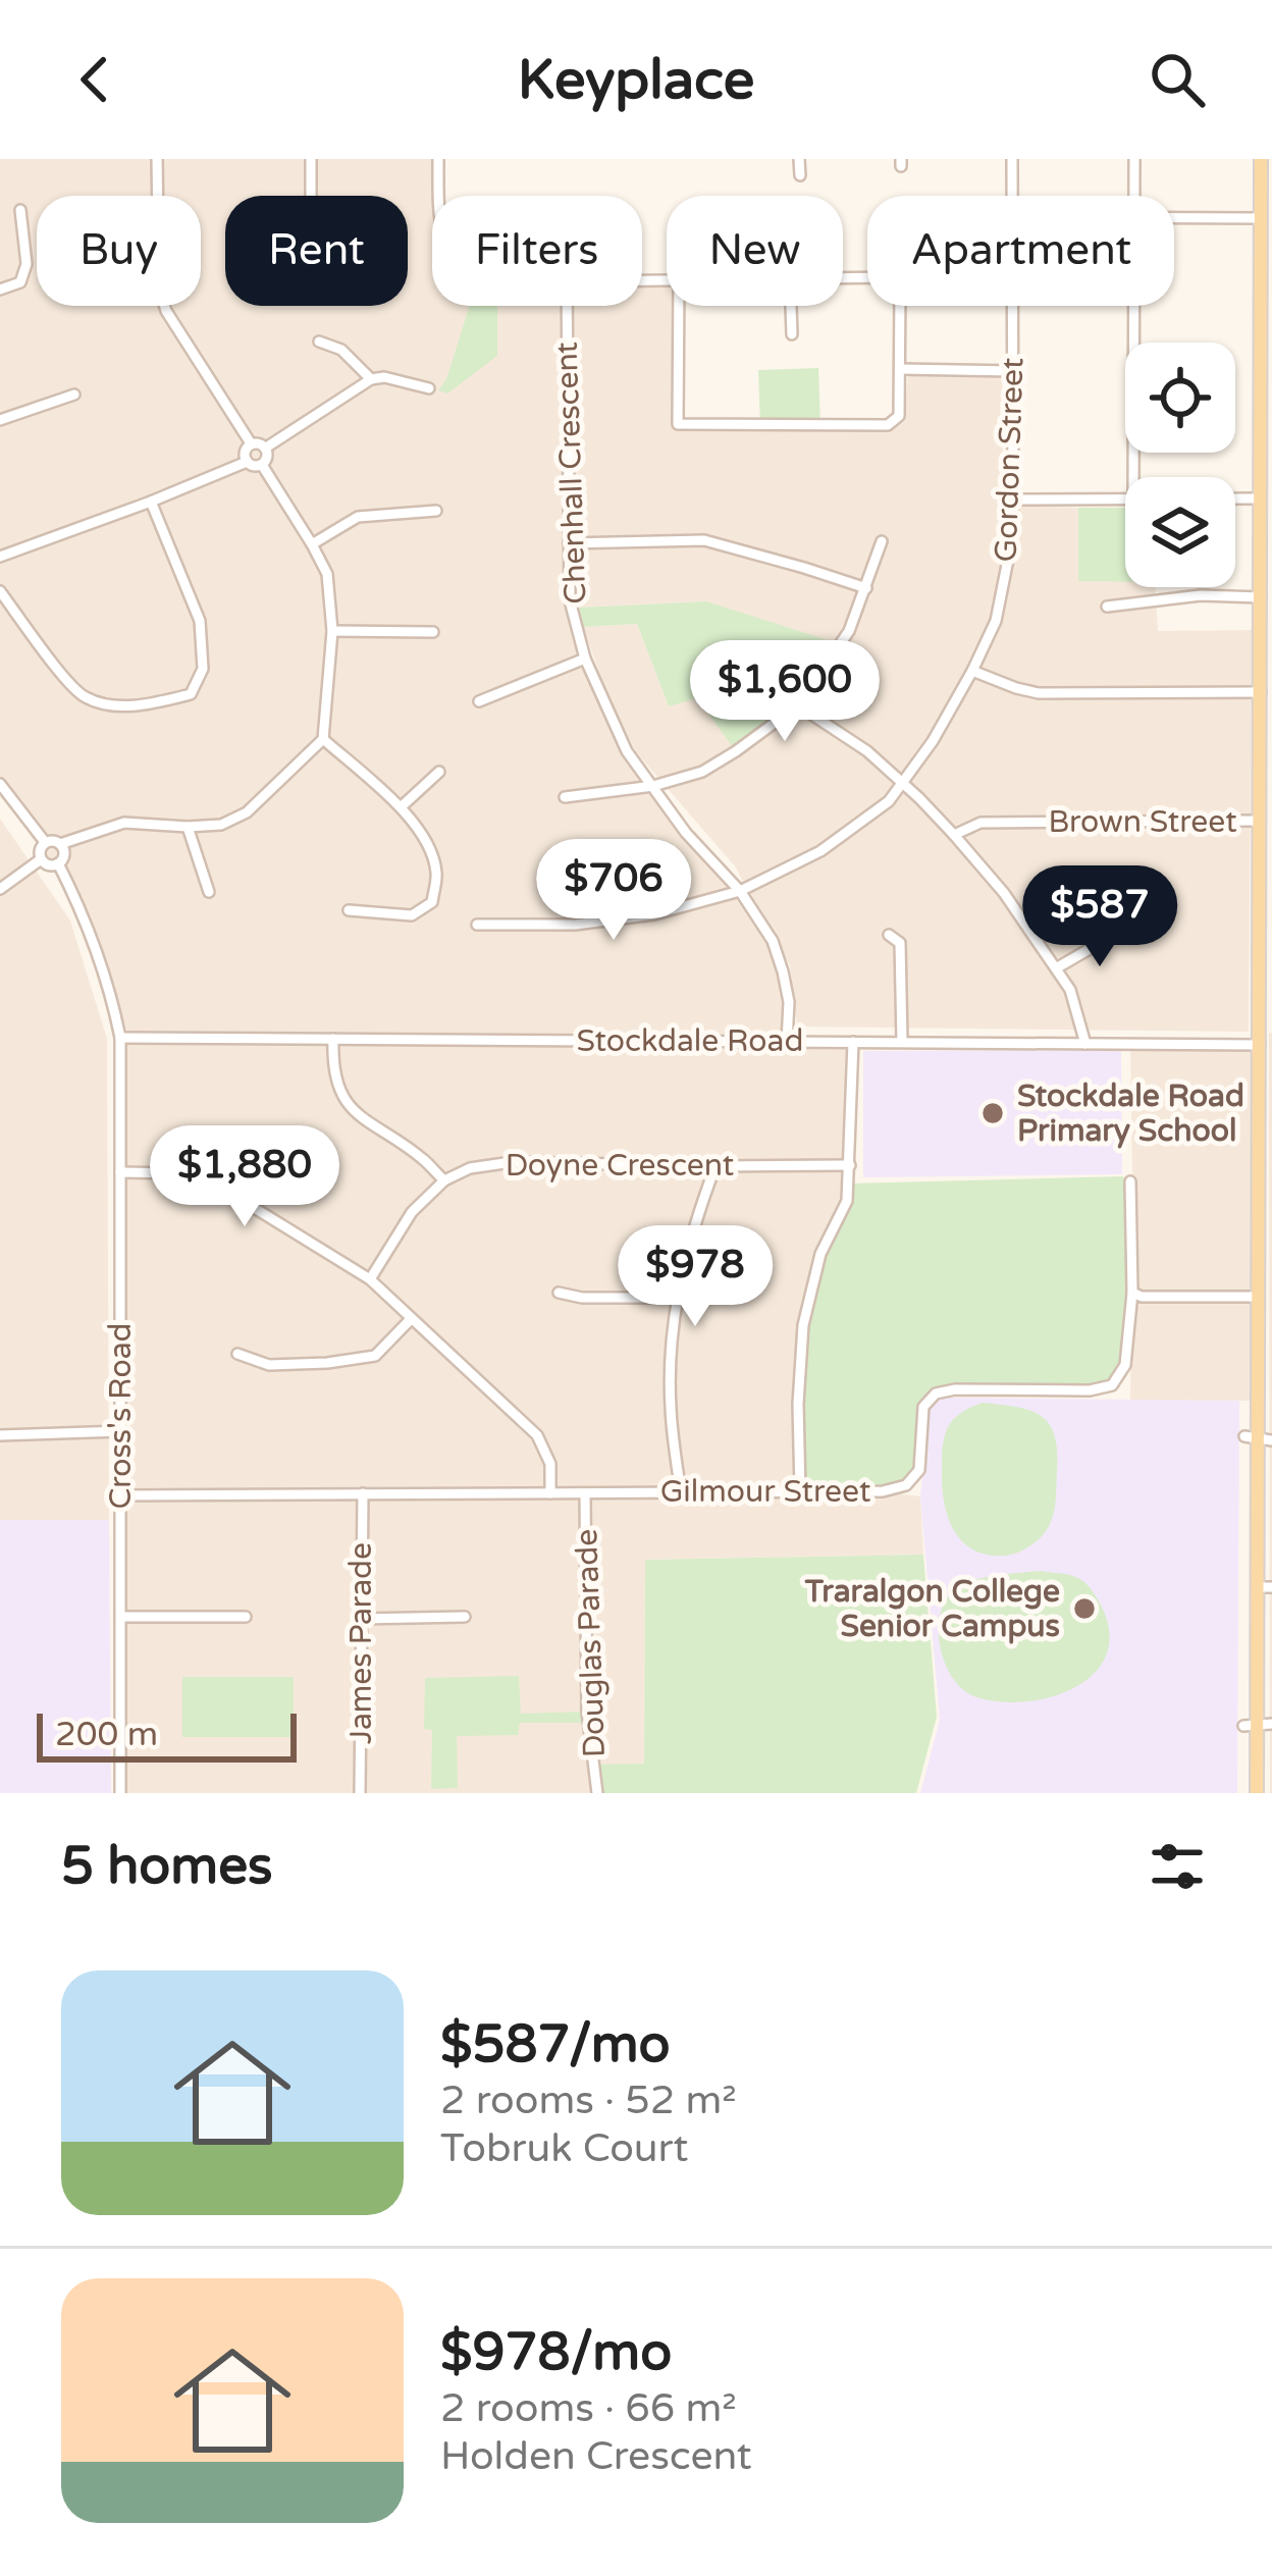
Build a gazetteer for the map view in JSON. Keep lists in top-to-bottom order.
{
  "streets": {
    "street": [
      "Gordon Street",
      "Chenhall Crescent",
      "Brown Street",
      "Stockdale Road",
      "Doyne Crescent",
      "Cross's Road",
      "Gilmour Street",
      "James Parade",
      "Douglas Parade"
    ]
  },
  "crossings": [
    ["Gordon Street", "Chenhall Crescent"],
    ["Chenhall Crescent", "Stockdale Road"],
    ["Stockdale Road", "Cross's Road"],
    ["Cross's Road", "Gilmour Street"],
    ["Gilmour Street", "James Parade"],
    ["Gilmour Street", "Douglas Parade"]
  ],
  "places": ["Stockdale Road Primary School", "Traralgon College Senior Campus"],
  "scale_bar": "200 m",
  "page": {
    "header": "Keyplace",
    "chip": [
      "Buy",
      "Rent",
      "Filters",
      "New",
      "Apartment"
    ],
    "price": [
      "$1,600",
      "$706",
      "$587",
      "$1,880",
      "$978"
    ],
    "scale": "200 m",
    "heading": "5 homes",
    "list": [
      {
        "name": "$587/mo",
        "note": "2 rooms · 52 m² · Tobruk Court"
      },
      {
        "name": "$978/mo",
        "note": "2 rooms · 66 m² · Holden Crescent"
      }
    ]
  }
}
